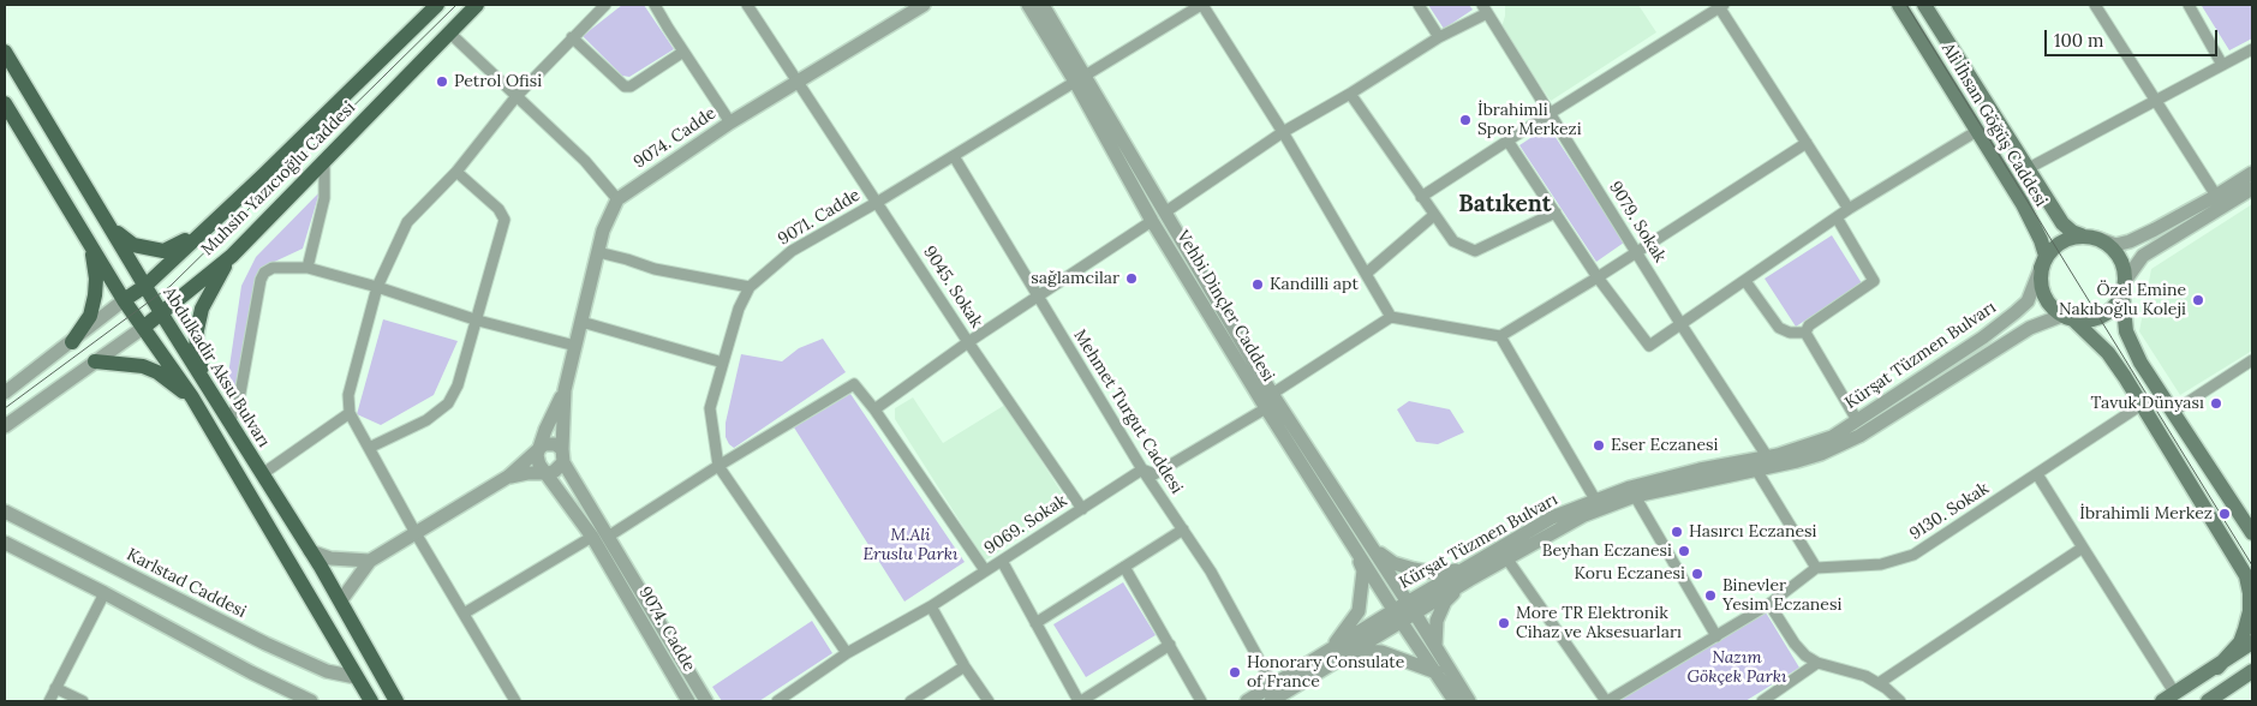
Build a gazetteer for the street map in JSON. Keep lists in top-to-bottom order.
{
  "streets": {
    "main road": ["Ali İhsan Göğüş Caddesi", "Muhsin Yazıcıoğlu Caddesi", "Abdulkadir Aksu Bulvarı"],
    "street": [
      "9074. Cadde",
      "9071. Cadde",
      "9079. Sokak",
      "9045. Sokak",
      "Vehbi Dinçler Caddesi",
      "Kürşat Tüzmen Bulvarı",
      "Mehmet Turgut Caddesi",
      "9130. Sokak",
      "9069. Sokak",
      "Karlstad Caddesi"
    ]
  },
  "crossings": [
    ["Ali İhsan Göğüş Caddesi", "Kürşat Tüzmen Bulvarı"],
    ["9074. Cadde", "9045. Sokak"],
    ["Muhsin Yazıcıoğlu Caddesi", "Abdulkadir Aksu Bulvarı"],
    ["9071. Cadde", "9045. Sokak"],
    ["9071. Cadde", "Vehbi Dinçler Caddesi"],
    ["9071. Cadde", "Mehmet Turgut Caddesi"],
    ["9071. Cadde", "9069. Sokak"],
    ["9079. Sokak", "Kürşat Tüzmen Bulvarı"],
    ["9045. Sokak", "9069. Sokak"],
    ["Vehbi Dinçler Caddesi", "Kürşat Tüzmen Bulvarı"],
    ["Vehbi Dinçler Caddesi", "9069. Sokak"],
    ["Kürşat Tüzmen Bulvarı", "Mehmet Turgut Caddesi"],
    ["Mehmet Turgut Caddesi", "9069. Sokak"]
  ],
  "districts": ["Batıkent"],
  "parks": ["M.Ali Eruslu Parkı", "Nazım Gökçek Parkı"],
  "places": [
    "Petrol Ofisi",
    "İbrahimli Spor Merkezi",
    "sağlamcilar",
    "Kandilli apt",
    "Özel Emine Nakıboğlu Koleji",
    "Tavuk Dünyası",
    "Eser Eczanesi",
    "İbrahimli Merkez",
    "Hasırcı Eczanesi",
    "Beyhan Eczanesi",
    "Koru Eczanesi",
    "Binevler Yesim Eczanesi",
    "More TR Elektronik Cihaz ve Aksesuarları",
    "Honorary Consulate of France"
  ],
  "scale_bar": "100 m"
}
